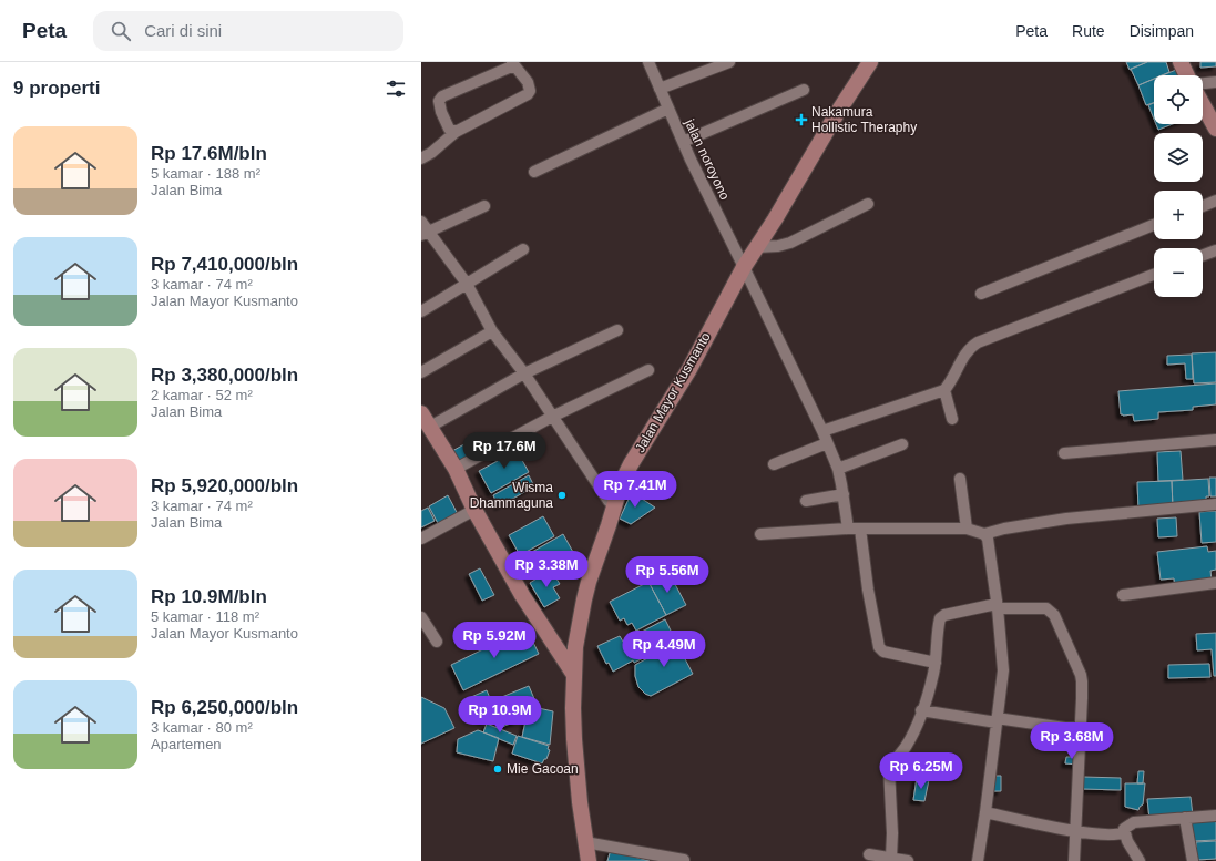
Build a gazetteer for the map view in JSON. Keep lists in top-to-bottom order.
{
  "streets": {
    "main road": ["Jalan Mayor Kusmanto"],
    "street": ["jalan noroyono"]
  },
  "crossings": [
    ["jalan noroyono", "Jalan Mayor Kusmanto"]
  ],
  "places": {
    "health": ["Nakamura Hollistic Theraphy"],
    "other": ["Wisma Dhammaguna", "Mie Gacoan"]
  },
  "page": {
    "header": "Peta",
    "search": "Cari di sini",
    "nav": ["Peta", "Rute", "Disimpan"],
    "heading": "9 properti",
    "map_buttons": ["+", "−"],
    "list": [
      {
        "name": "Rp 17.6M/bln",
        "note": "5 kamar · 188 m² · Jalan Bima"
      },
      {
        "name": "Rp 7,410,000/bln",
        "note": "3 kamar · 74 m² · Jalan Mayor Kusmanto"
      },
      {
        "name": "Rp 3,380,000/bln",
        "note": "2 kamar · 52 m² · Jalan Bima"
      },
      {
        "name": "Rp 5,920,000/bln",
        "note": "3 kamar · 74 m² · Jalan Bima"
      },
      {
        "name": "Rp 10.9M/bln",
        "note": "5 kamar · 118 m² · Jalan Mayor Kusmanto"
      },
      {
        "name": "Rp 6,250,000/bln",
        "note": "3 kamar · 80 m² · Apartemen"
      }
    ],
    "price": [
      "Rp 17.6M",
      "Rp 7.41M",
      "Rp 3.38M",
      "Rp 5.56M",
      "Rp 5.92M",
      "Rp 4.49M",
      "Rp 10.9M",
      "Rp 3.68M",
      "Rp 6.25M"
    ]
  }
}
